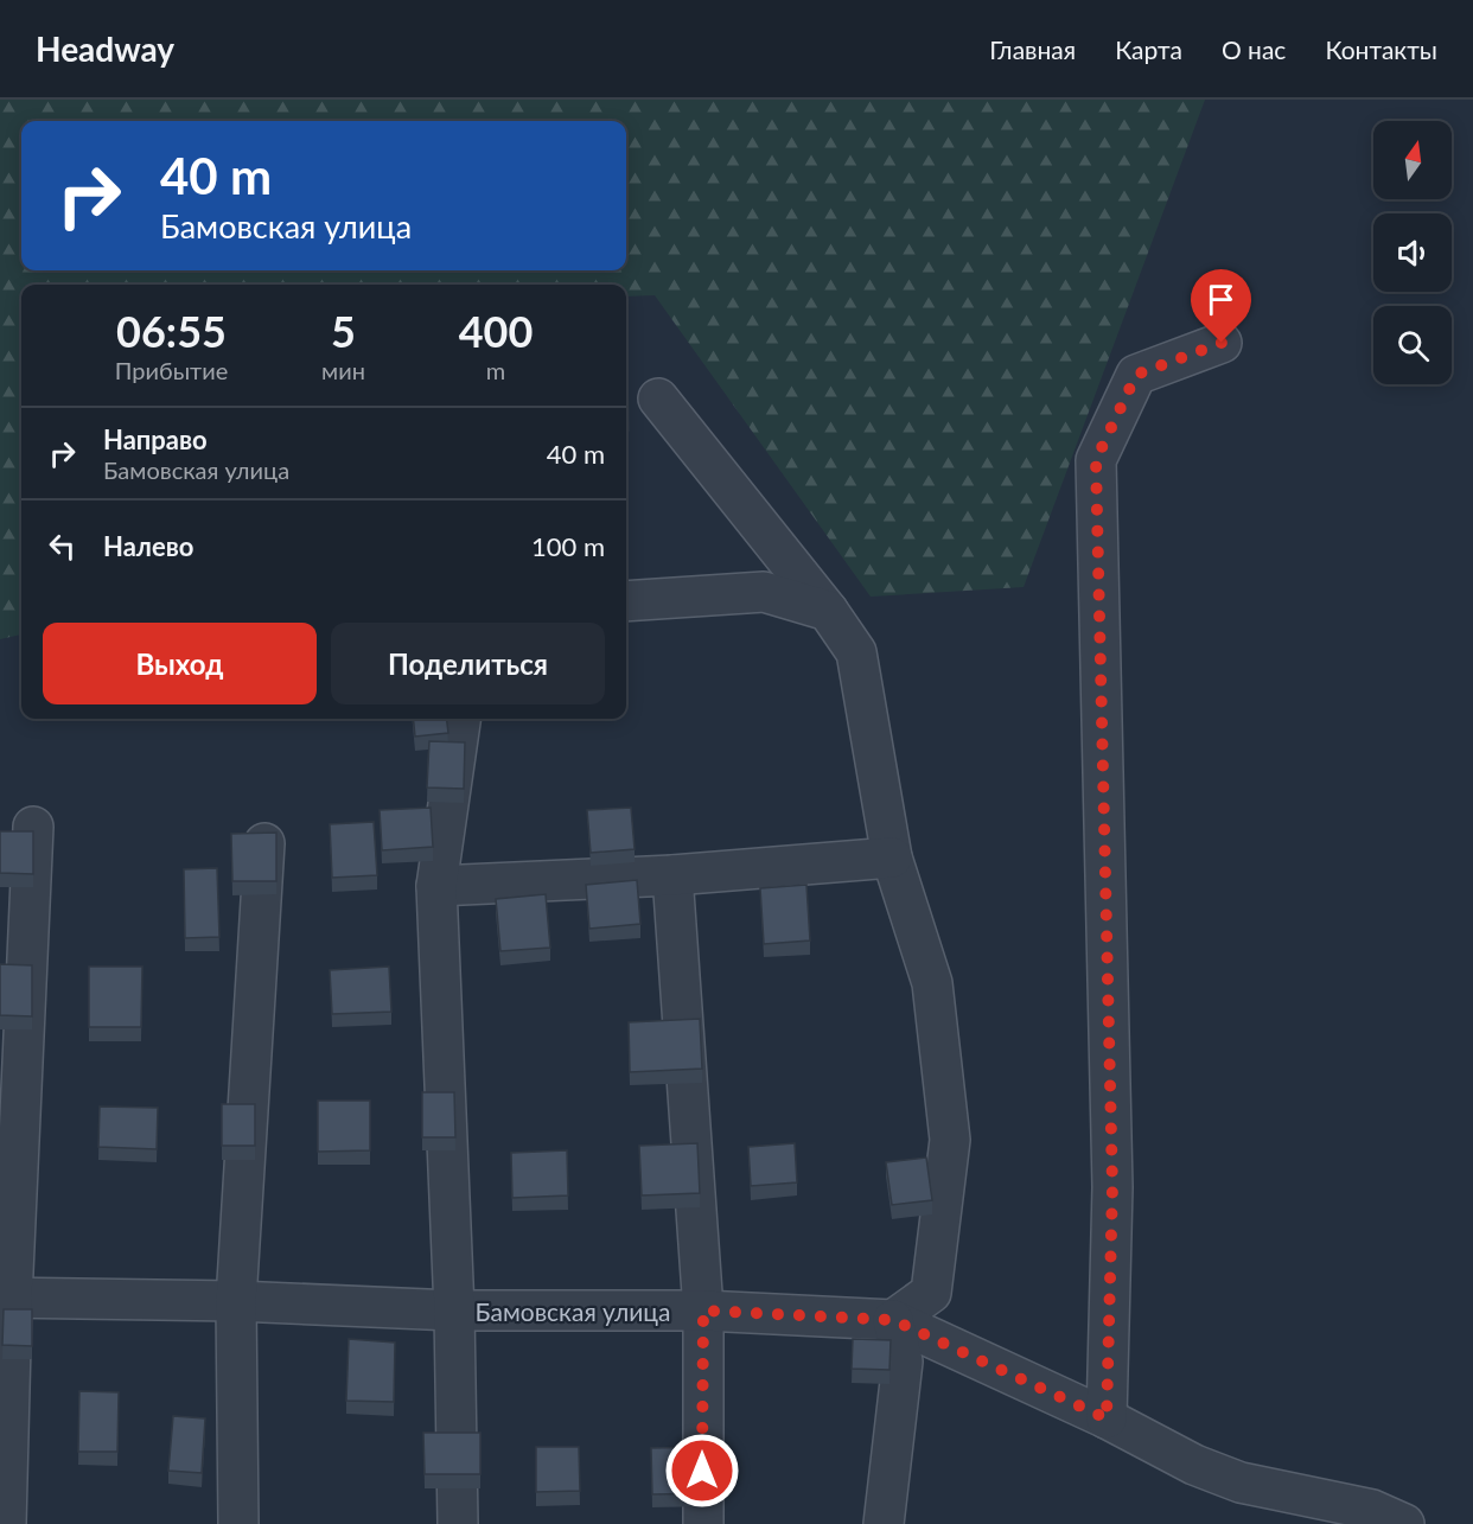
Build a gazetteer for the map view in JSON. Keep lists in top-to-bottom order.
{
  "streets": {
    "street": ["Бамовская улица"]
  },
  "north": "top",
  "page": {
    "header": "Headway",
    "nav": [
      "Главная",
      "Карта",
      "О нас",
      "Контакты"
    ],
    "turn": ["40 m", "Бамовская улица"],
    "eta": [
      "06:55",
      "Прибытие",
      "5",
      "мин",
      "400",
      "m"
    ],
    "list": [
      {
        "name": "Направо",
        "note": "Бамовская улица",
        "value": "40 m"
      },
      {
        "name": "Налево",
        "value": "100 m"
      }
    ],
    "buttons": ["Выход", "Поделиться"]
  }
}
